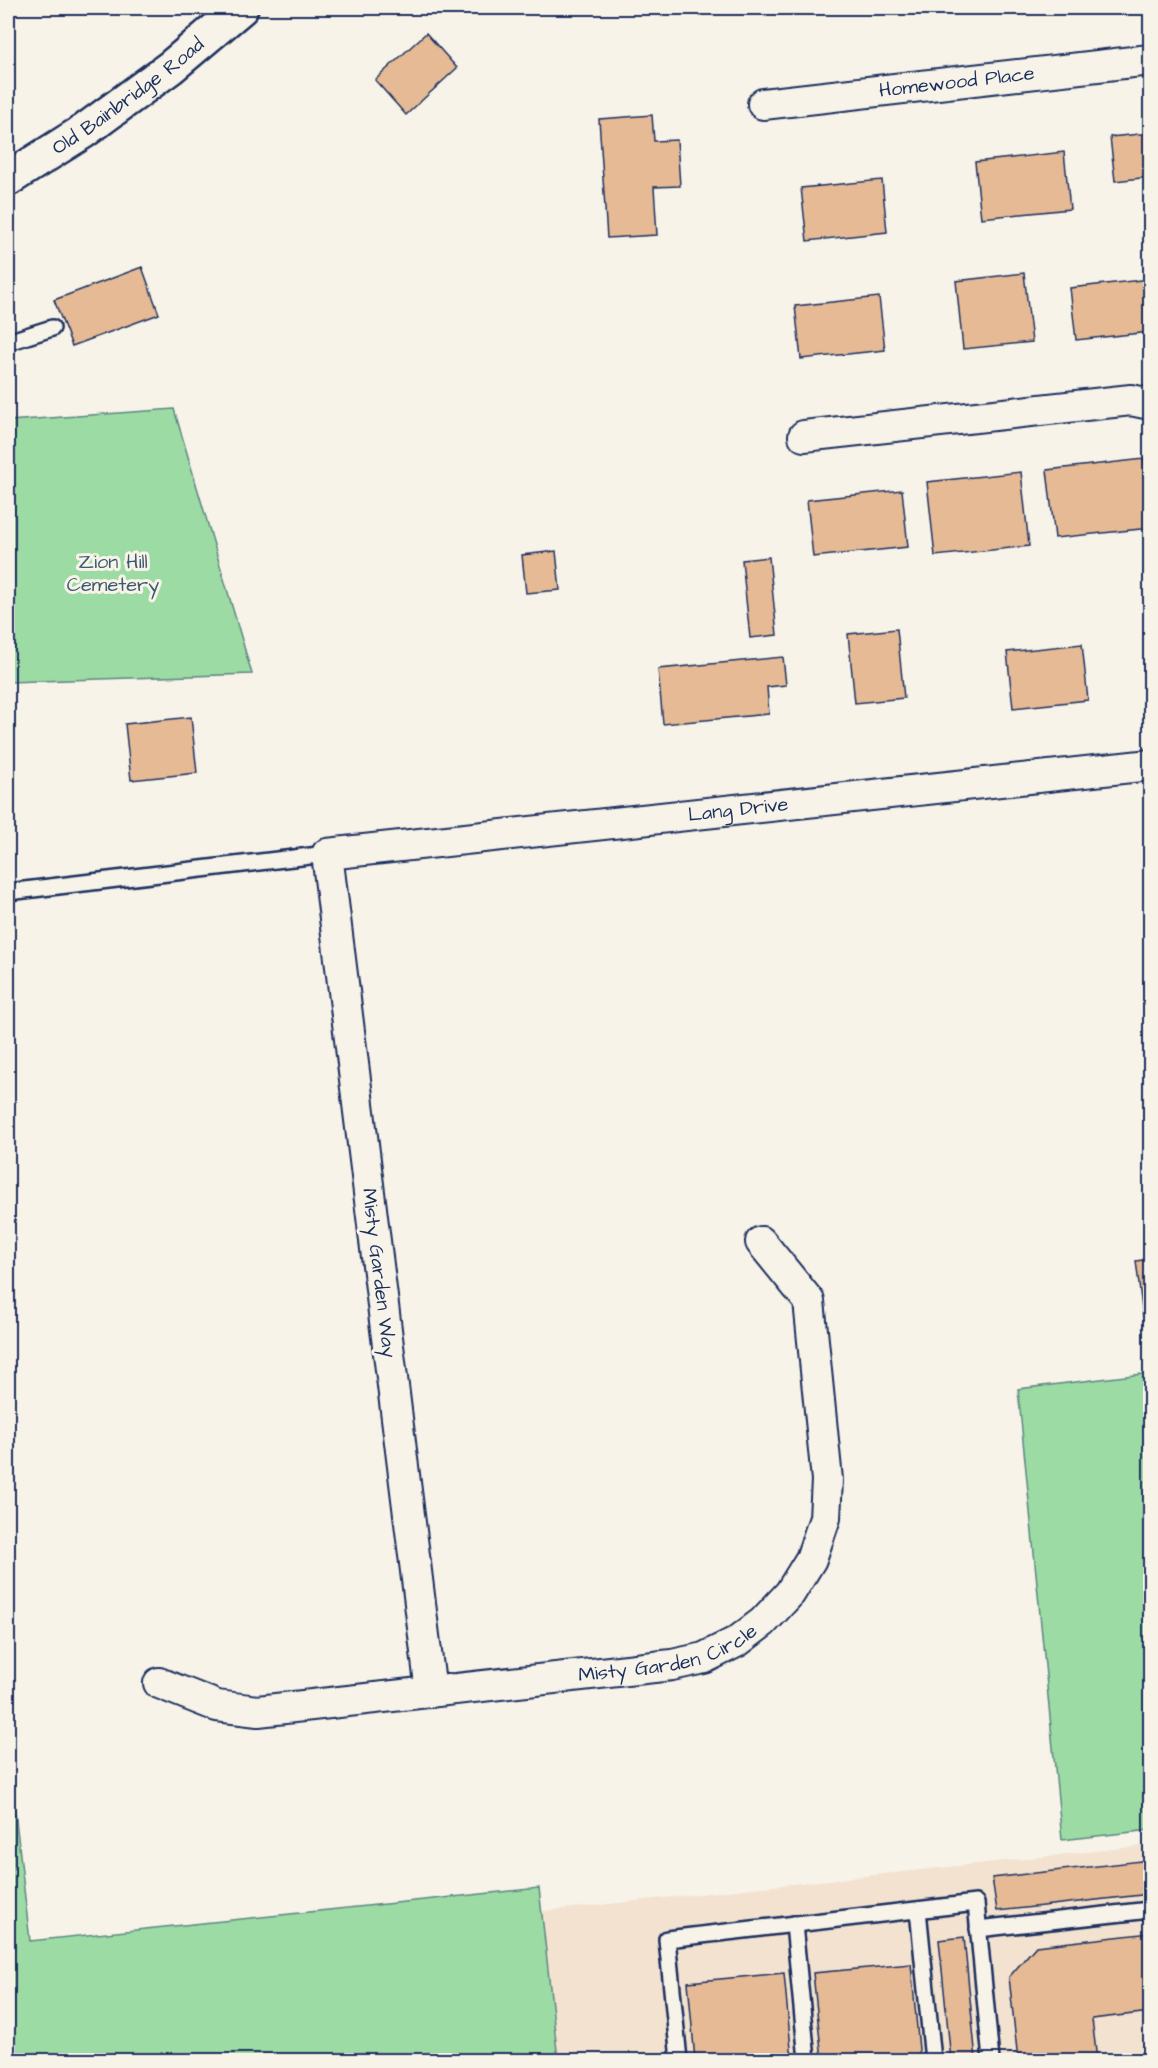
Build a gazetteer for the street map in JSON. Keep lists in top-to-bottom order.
{
  "streets": {
    "main road": ["Old Bainbridge Road"],
    "street": [
      "Homewood Place",
      "Lang Drive",
      "Misty Garden Way",
      "Misty Garden Circle"
    ]
  },
  "crossings": [
    ["Lang Drive", "Misty Garden Way"],
    ["Misty Garden Way", "Misty Garden Circle"]
  ],
  "parks": ["Zion Hill Cemetery"]
}
